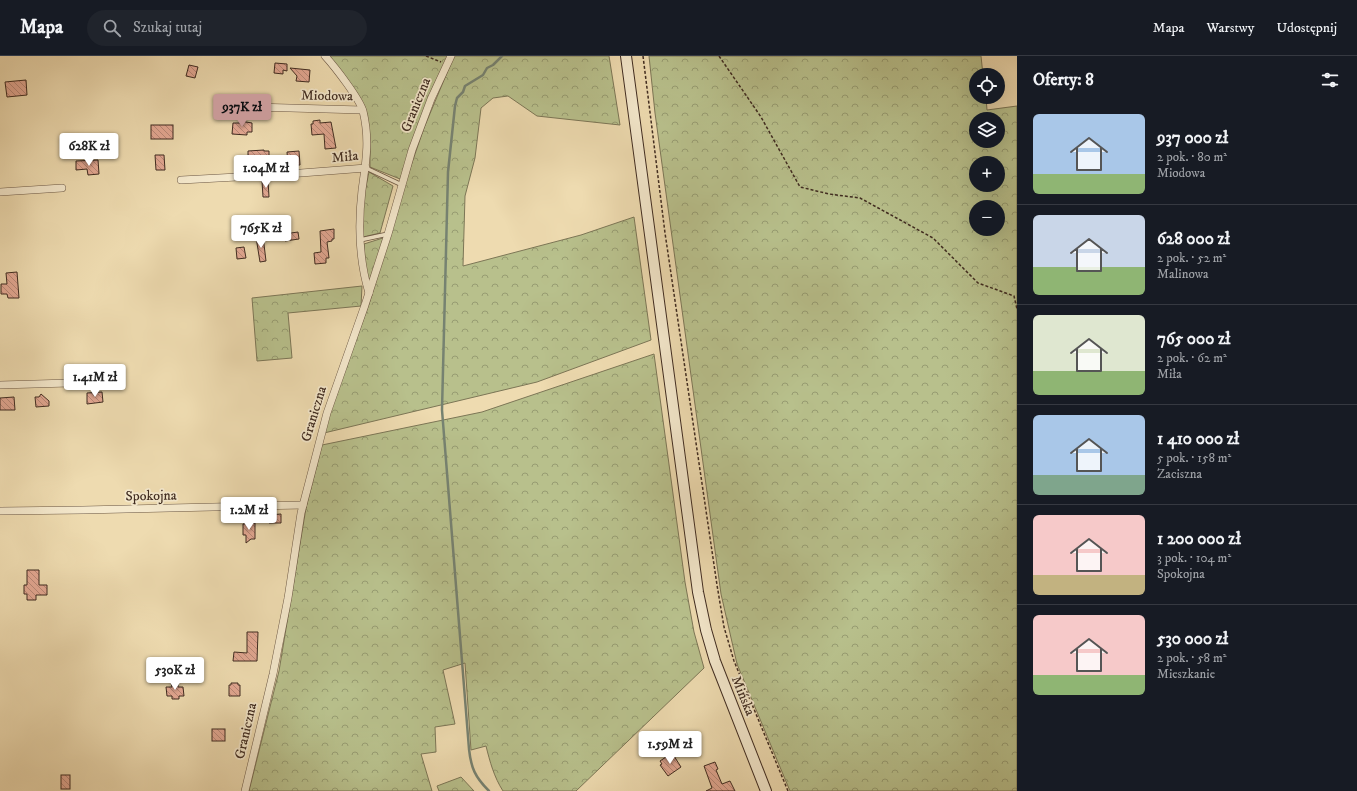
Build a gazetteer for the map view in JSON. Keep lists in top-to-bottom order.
{
  "streets": {
    "main road": ["Mińska"],
    "street": [
      "Miodowa",
      "Graniczna",
      "Miła",
      "Spokojna"
    ]
  },
  "crossings": [
    ["Graniczna", "Spokojna"]
  ],
  "page": {
    "header": "Mapa",
    "search": "Szukaj tutaj",
    "nav": ["Mapa", "Warstwy", "Udostępnij"],
    "heading": "Oferty: 8",
    "map_buttons": ["+", "−"],
    "price": [
      "937K zł",
      "628K zł",
      "1.04M zł",
      "765K zł",
      "1.41M zł",
      "1.2M zł",
      "530K zł",
      "1.59M zł"
    ],
    "list": [
      {
        "name": "937 000 zł",
        "note": "2 pok. · 80 m² · Miodowa"
      },
      {
        "name": "628 000 zł",
        "note": "2 pok. · 52 m² · Malinowa"
      },
      {
        "name": "765 000 zł",
        "note": "2 pok. · 62 m² · Miła"
      },
      {
        "name": "1 410 000 zł",
        "note": "5 pok. · 158 m² · Zaciszna"
      },
      {
        "name": "1 200 000 zł",
        "note": "3 pok. · 104 m² · Spokojna"
      },
      {
        "name": "530 000 zł",
        "note": "2 pok. · 58 m² · Mieszkanie"
      }
    ]
  }
}
